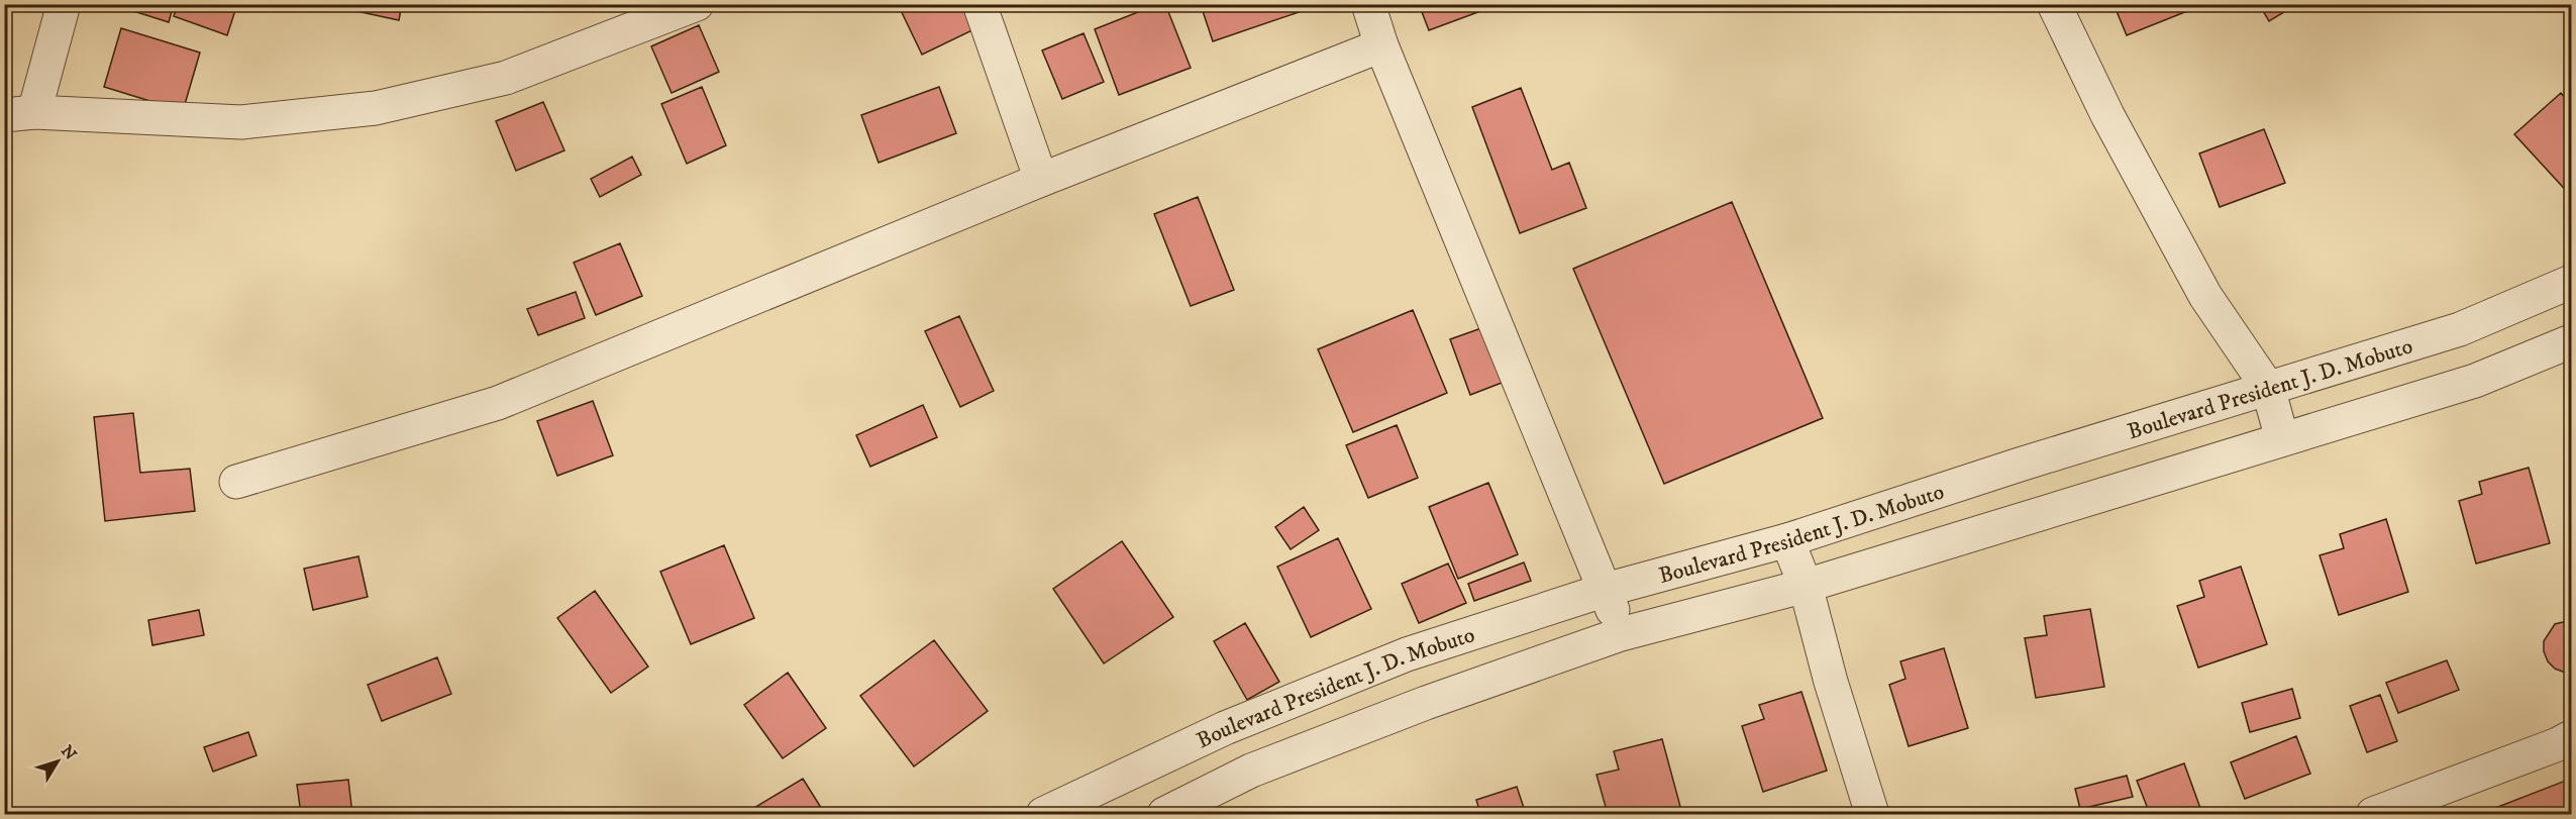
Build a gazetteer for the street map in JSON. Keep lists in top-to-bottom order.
{
  "streets": {
    "street": ["Boulevard President J. D. Mobuto"]
  },
  "north": "top right"
}
